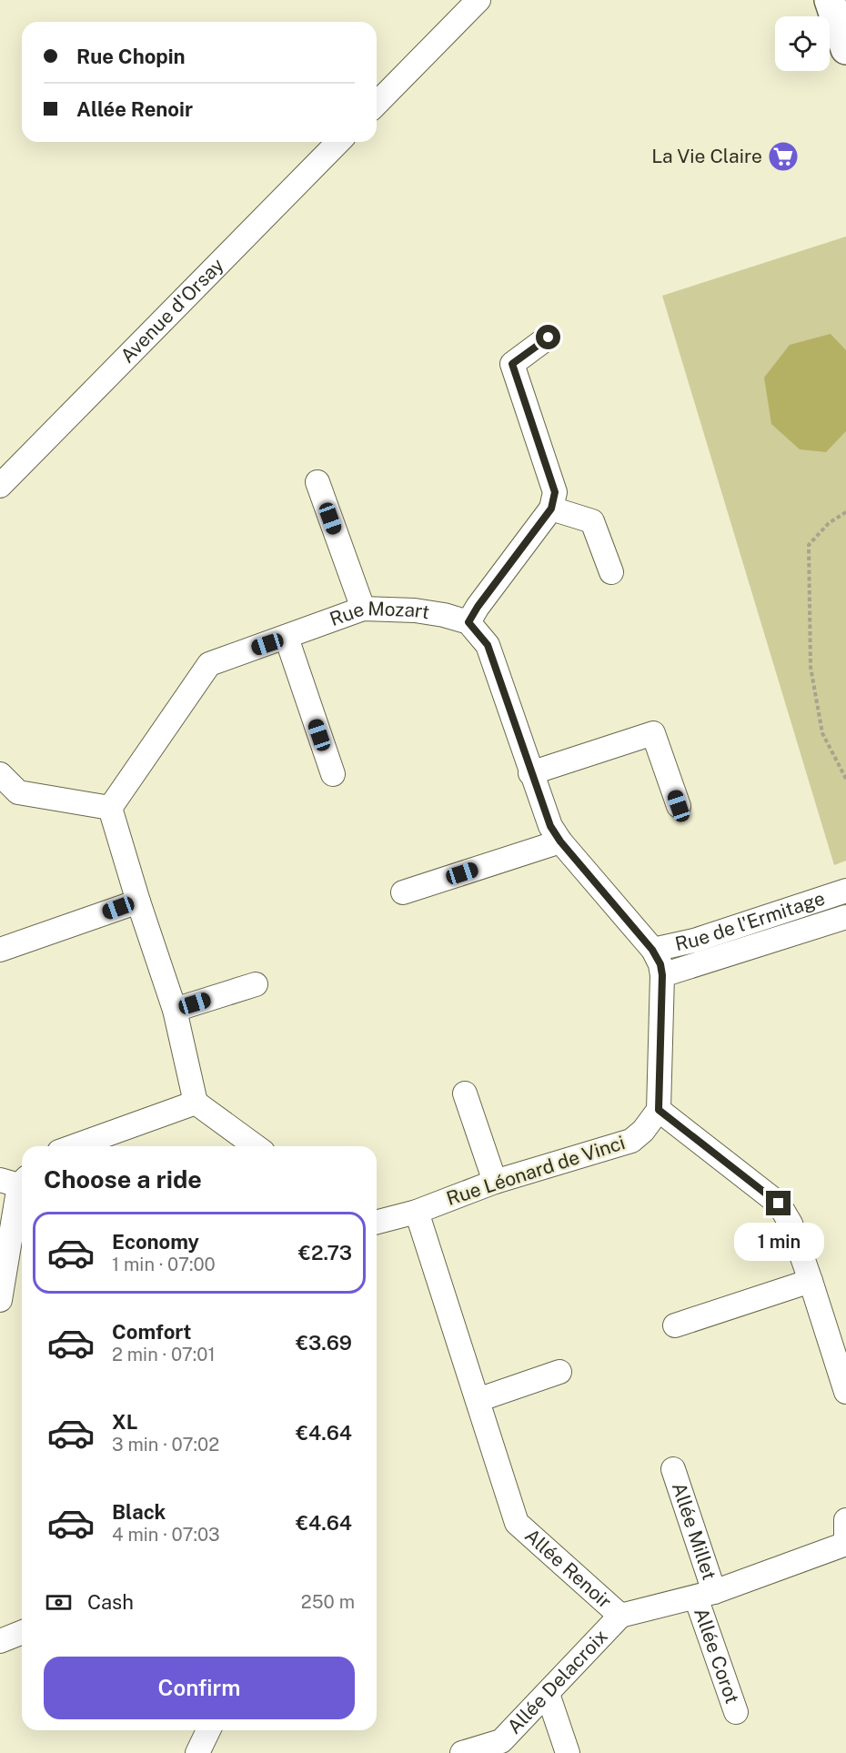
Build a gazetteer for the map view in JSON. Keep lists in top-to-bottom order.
{
  "streets": {
    "street": [
      "Avenue d'Orsay",
      "Rue Mozart",
      "Rue de l'Ermitage",
      "Rue Léonard de Vinci",
      "Allée Millet",
      "Allée Renoir",
      "Allée Corot",
      "Allée Delacroix"
    ]
  },
  "crossings": [
    ["Rue Léonard de Vinci", "Allée Renoir"],
    ["Allée Millet", "Allée Renoir"],
    ["Allée Millet", "Allée Corot"],
    ["Allée Renoir", "Allée Corot"],
    ["Allée Renoir", "Allée Delacroix"]
  ],
  "places": {
    "supermarket": ["La Vie Claire"]
  },
  "page": {
    "banner": ["Rue Chopin", "Allée Renoir"],
    "heading": "Choose a ride",
    "list": [
      {
        "name": "Economy",
        "note": "1 min · 07:00",
        "value": "€2.73"
      },
      {
        "name": "Comfort",
        "note": "2 min · 07:01",
        "value": "€3.69"
      },
      {
        "name": "XL",
        "note": "3 min · 07:02",
        "value": "€4.64"
      },
      {
        "name": "Black",
        "note": "4 min · 07:03",
        "value": "€4.64"
      }
    ],
    "bubble": "1 min",
    "pay": ["Cash", "250 m"],
    "buttons": "Confirm"
  }
}
